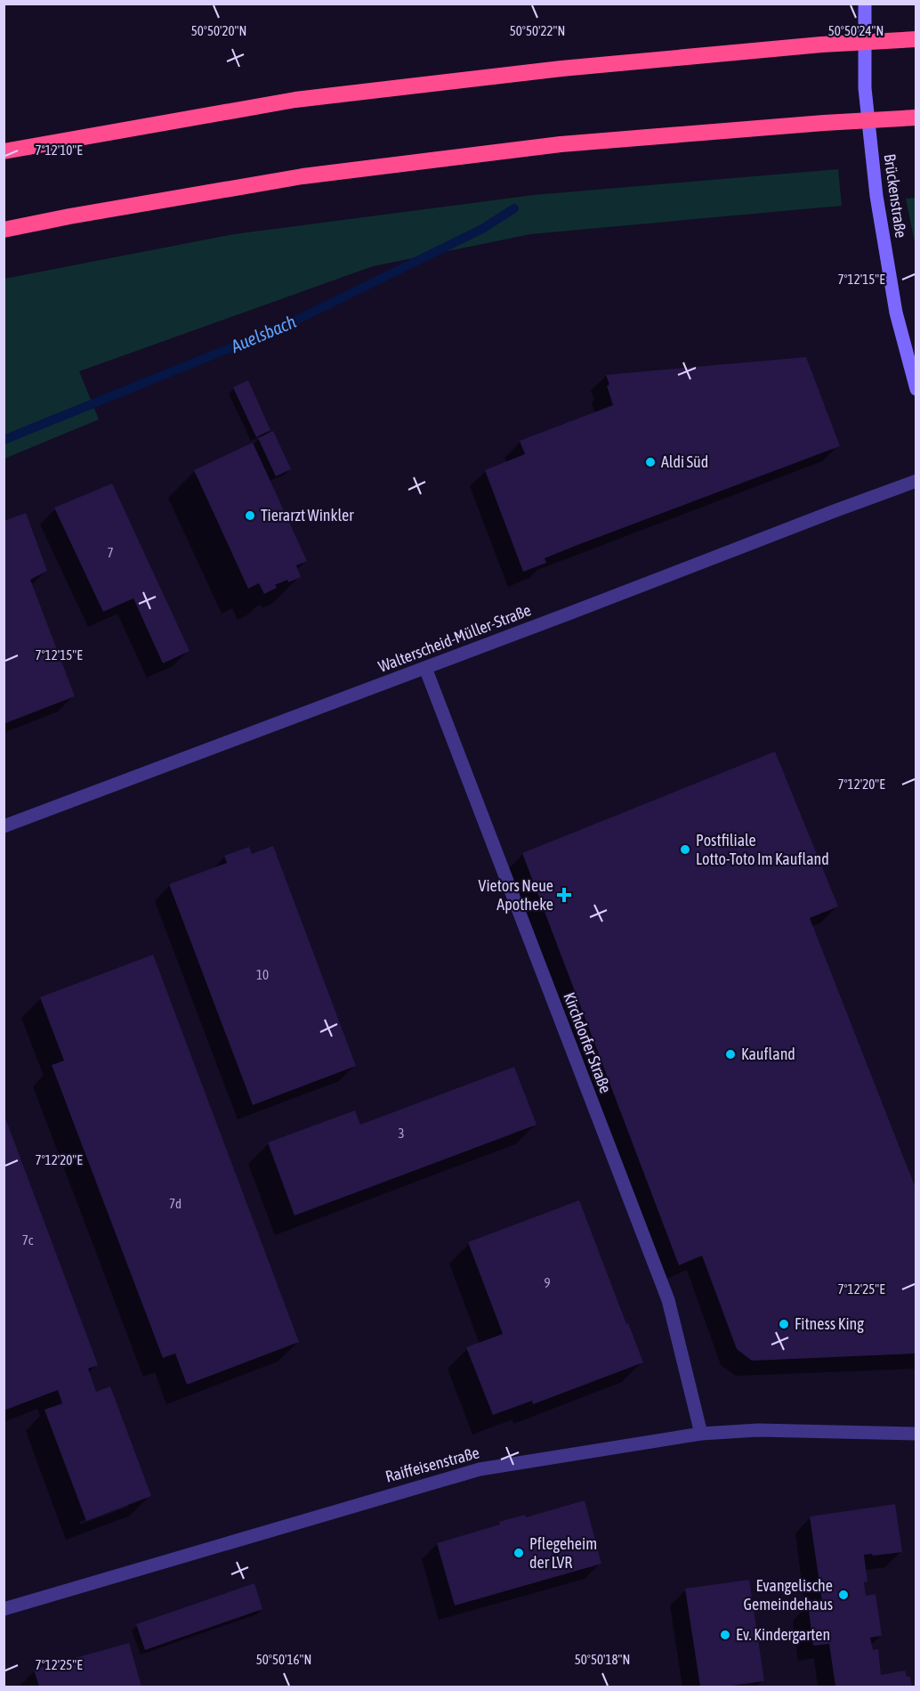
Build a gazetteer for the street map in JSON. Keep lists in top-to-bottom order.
{
  "streets": {
    "street": [
      "Brückenstraße",
      "Walterscheid-Müller-Straße",
      "Kirchdorfer Straße",
      "Raiffeisenstraße"
    ]
  },
  "crossings": [
    ["Walterscheid-Müller-Straße", "Kirchdorfer Straße"],
    ["Kirchdorfer Straße", "Raiffeisenstraße"]
  ],
  "water": ["Auelsbach"],
  "places": {
    "other": [
      "Aldi Süd",
      "Tierarzt Winkler",
      "Postfiliale Lotto-Toto Im Kaufland",
      "Kaufland",
      "Fitness King",
      "Pflegeheim der LVR",
      "Evangelische Gemeindehaus",
      "Ev. Kindergarten"
    ],
    "health": ["Vietors Neue Apotheke"]
  },
  "house_numbers": [
    "7",
    "10",
    "3",
    "7d",
    "7c",
    "9"
  ],
  "coordinates": [
    "50°50'20\"N",
    "50°50'22\"N",
    "50°50'24\"N",
    "7°12'10\"E",
    "7°12'15\"E",
    "7°12'20\"E",
    "7°12'25\"E",
    "50°50'16\"N",
    "50°50'18\"N"
  ]
}
